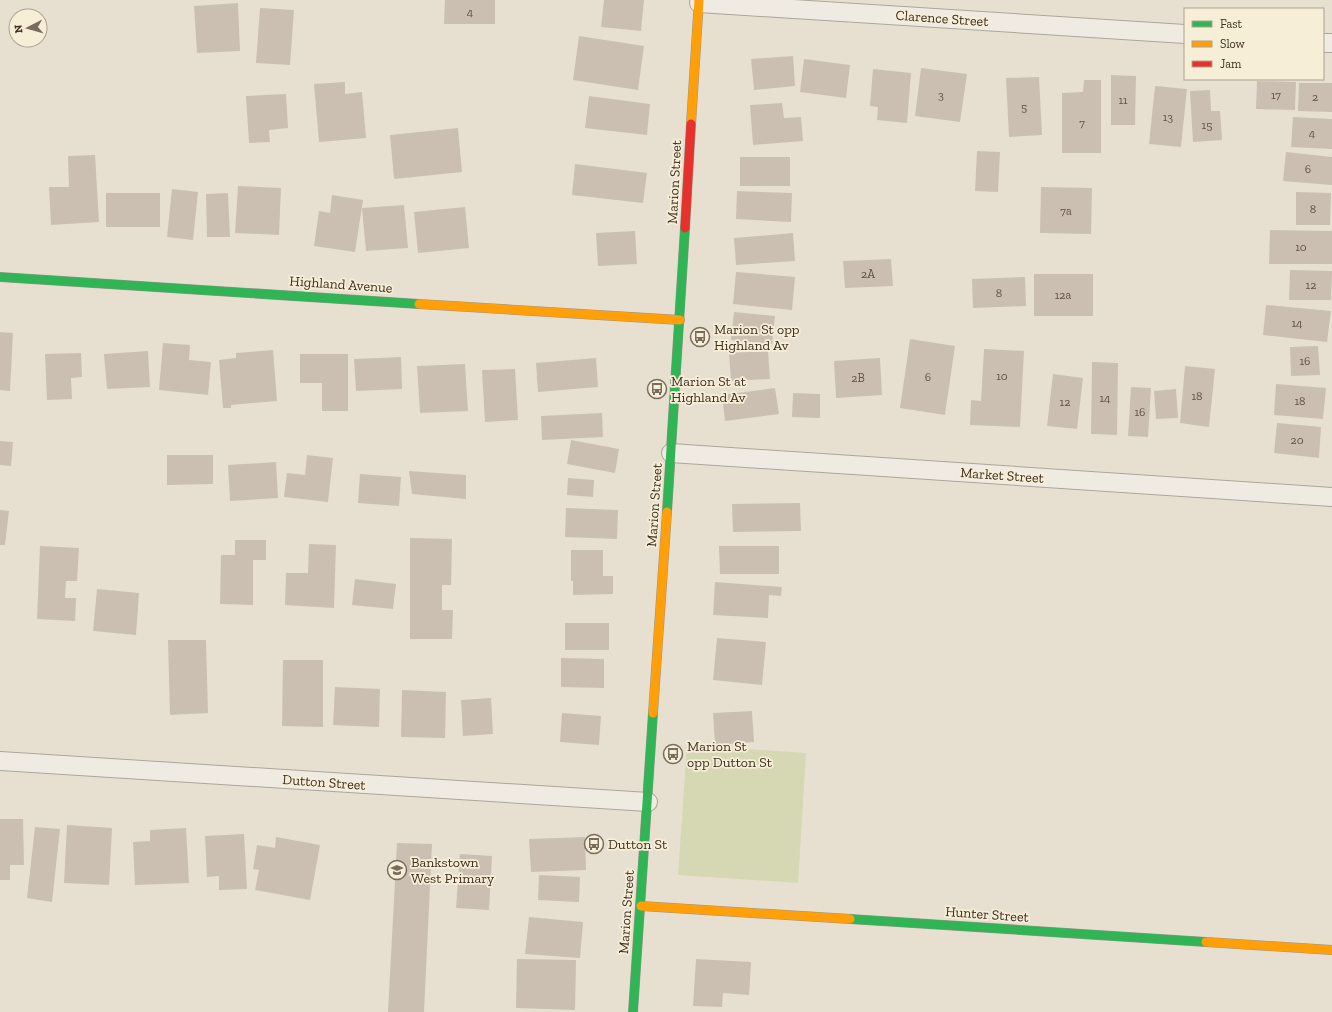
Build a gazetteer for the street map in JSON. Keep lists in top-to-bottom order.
{
  "streets": {
    "street": [
      "Clarence Street",
      "Marion Street",
      "Highland Avenue",
      "Market Street",
      "Dutton Street",
      "Hunter Street"
    ]
  },
  "crossings": [
    ["Clarence Street", "Marion Street"],
    ["Marion Street", "Highland Avenue"],
    ["Marion Street", "Market Street"],
    ["Marion Street", "Dutton Street"],
    ["Marion Street", "Hunter Street"]
  ],
  "places": {
    "bus stop": [
      "Marion St opp Highland Av",
      "Marion St at Highland Av",
      "Marion St opp Dutton St",
      "Dutton St"
    ],
    "school or university": ["Bankstown West Primary"]
  },
  "house_numbers": [
    "4",
    "3",
    "17",
    "2",
    "11",
    "5",
    "13",
    "7",
    "15",
    "4",
    "6",
    "8",
    "7a",
    "10",
    "2A",
    "12",
    "8",
    "12a",
    "14",
    "16",
    "10",
    "6",
    "2B",
    "18",
    "14",
    "18",
    "12",
    "16",
    "20"
  ],
  "legend": ["Fast", "Slow", "Jam"],
  "north": "left"
}
